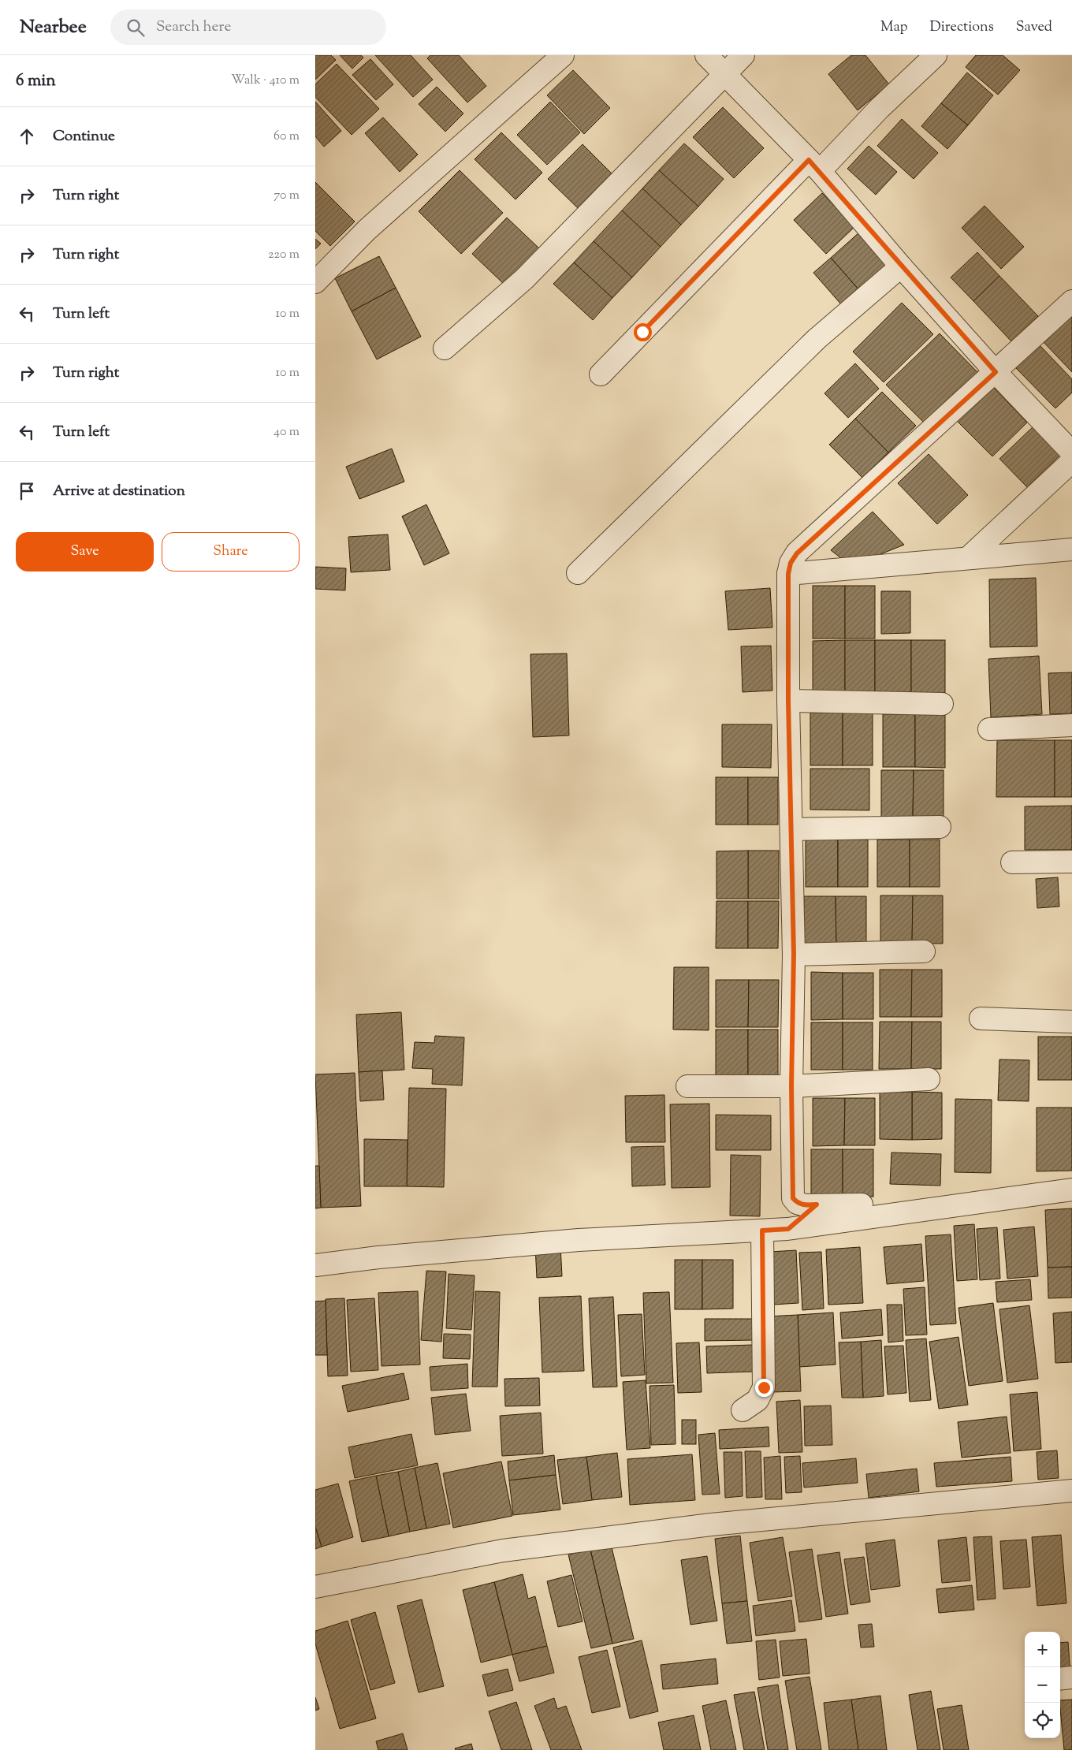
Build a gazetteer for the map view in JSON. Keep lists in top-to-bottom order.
{
  "page": {
    "header": "Nearbee",
    "search": "Search here",
    "nav": ["Map", "Directions", "Saved"],
    "heading": ["6 min", "Walk · 410 m"],
    "list": [
      ["Continue", "60 m"],
      ["Turn right", "70 m"],
      ["Turn right", "220 m"],
      ["Turn left", "10 m"],
      ["Turn right", "10 m"],
      ["Turn left", "40 m"],
      "Arrive at destination"
    ],
    "buttons": ["Save", "Share"],
    "map_buttons": ["+", "−"]
  }
}
